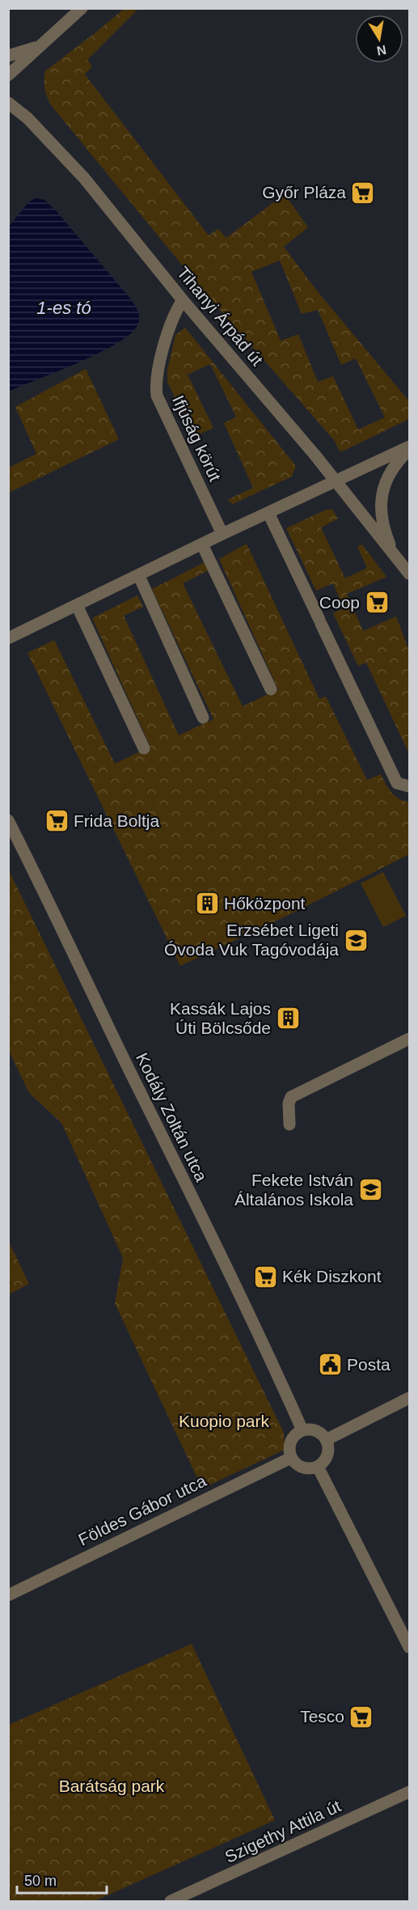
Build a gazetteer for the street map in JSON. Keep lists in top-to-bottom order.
{
  "streets": {
    "street": [
      "Tihanyi Árpád út",
      "Ifjúság körút",
      "Kodály Zoltán utca",
      "Földes Gábor utca",
      "Szigethy Attila út"
    ]
  },
  "crossings": [
    ["Tihanyi Árpád út", "Ifjúság körút"],
    ["Kodály Zoltán utca", "Földes Gábor utca"]
  ],
  "water": ["1-es tó"],
  "parks": ["Kuopio park", "Barátság park"],
  "places": {
    "supermarket": [
      "Győr Pláza",
      "Coop",
      "Frida Boltja",
      "Kék Diszkont",
      "Tesco"
    ],
    "building": ["Hőközpont", "Kassák Lajos Úti Bölcsőde"],
    "school or university": ["Erzsébet Ligeti Óvoda Vuk Tagóvodája", "Fekete István Általános Iskola"],
    "public building": ["Posta"]
  },
  "scale_bar": "50 m",
  "north": "bottom"
}
